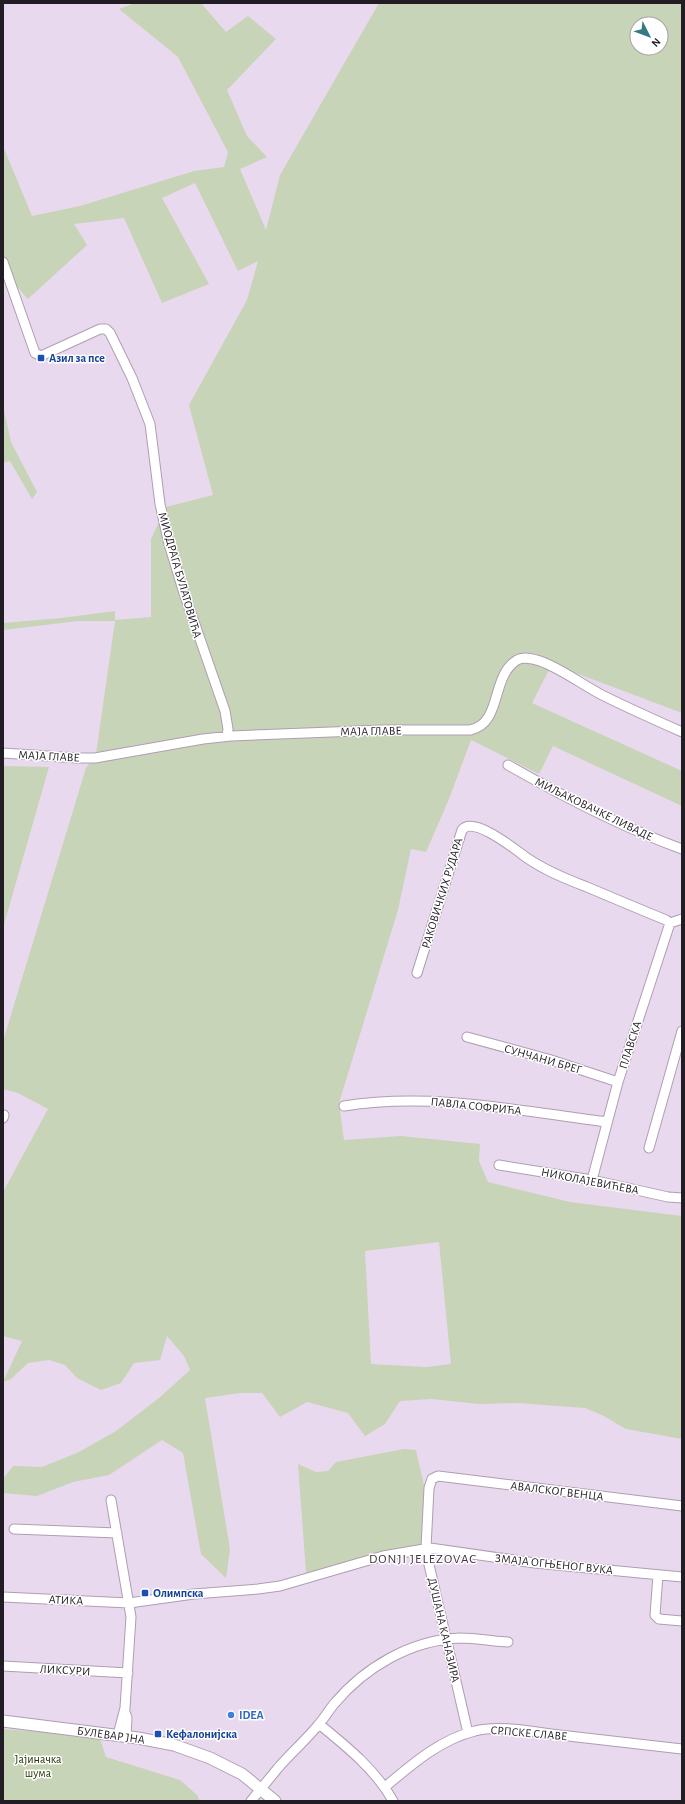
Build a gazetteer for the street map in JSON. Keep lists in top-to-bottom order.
{
  "streets": {
    "main road": ["БУЛЕВАР ЈНА"],
    "street": [
      "МИОДРАГА БУЛАТОВИЋА",
      "МАЈА ГЛАВЕ",
      "МИЉАКОВАЧКЕ ЛИВАДЕ",
      "РАКОВИЧКИХ РУДАРА",
      "ПЛАВСКА",
      "СУНЧАНИ БРЕГ",
      "ПАВЛА СОФРИЋА",
      "НИКОЛАЈЕВИЋЕВА",
      "АВАЛСКОГ ВЕНЦА",
      "ЗМАЈА ОГЊЕНОГ ВУКА",
      "АТИКА",
      "ДУШАНА КАНАЗИРА",
      "ЛИКСУРИ",
      "СРПСКЕ СЛАВЕ"
    ]
  },
  "crossings": [
    ["МИОДРАГА БУЛАТОВИЋА", "МАЈА ГЛАВЕ"],
    ["РАКОВИЧКИХ РУДАРА", "ПЛАВСКА"],
    ["ПЛАВСКА", "СУНЧАНИ БРЕГ"],
    ["ПЛАВСКА", "ПАВЛА СОФРИЋА"],
    ["ПЛАВСКА", "НИКОЛАЈЕВИЋЕВА"],
    ["АВАЛСКОГ ВЕНЦА", "ДУШАНА КАНАЗИРА"],
    ["ЗМАЈА ОГЊЕНОГ ВУКА", "ДУШАНА КАНАЗИРА"],
    ["ДУШАНА КАНАЗИРА", "СРПСКЕ СЛАВЕ"]
  ],
  "districts": ["DONJI JELEZOVAC"],
  "parks": ["Јајиначка шума"],
  "places": {
    "transit": ["Азил за псе", "Олимпска", "Кефалонијска"],
    "other": ["IDEA"]
  },
  "north": "bottom right"
}
